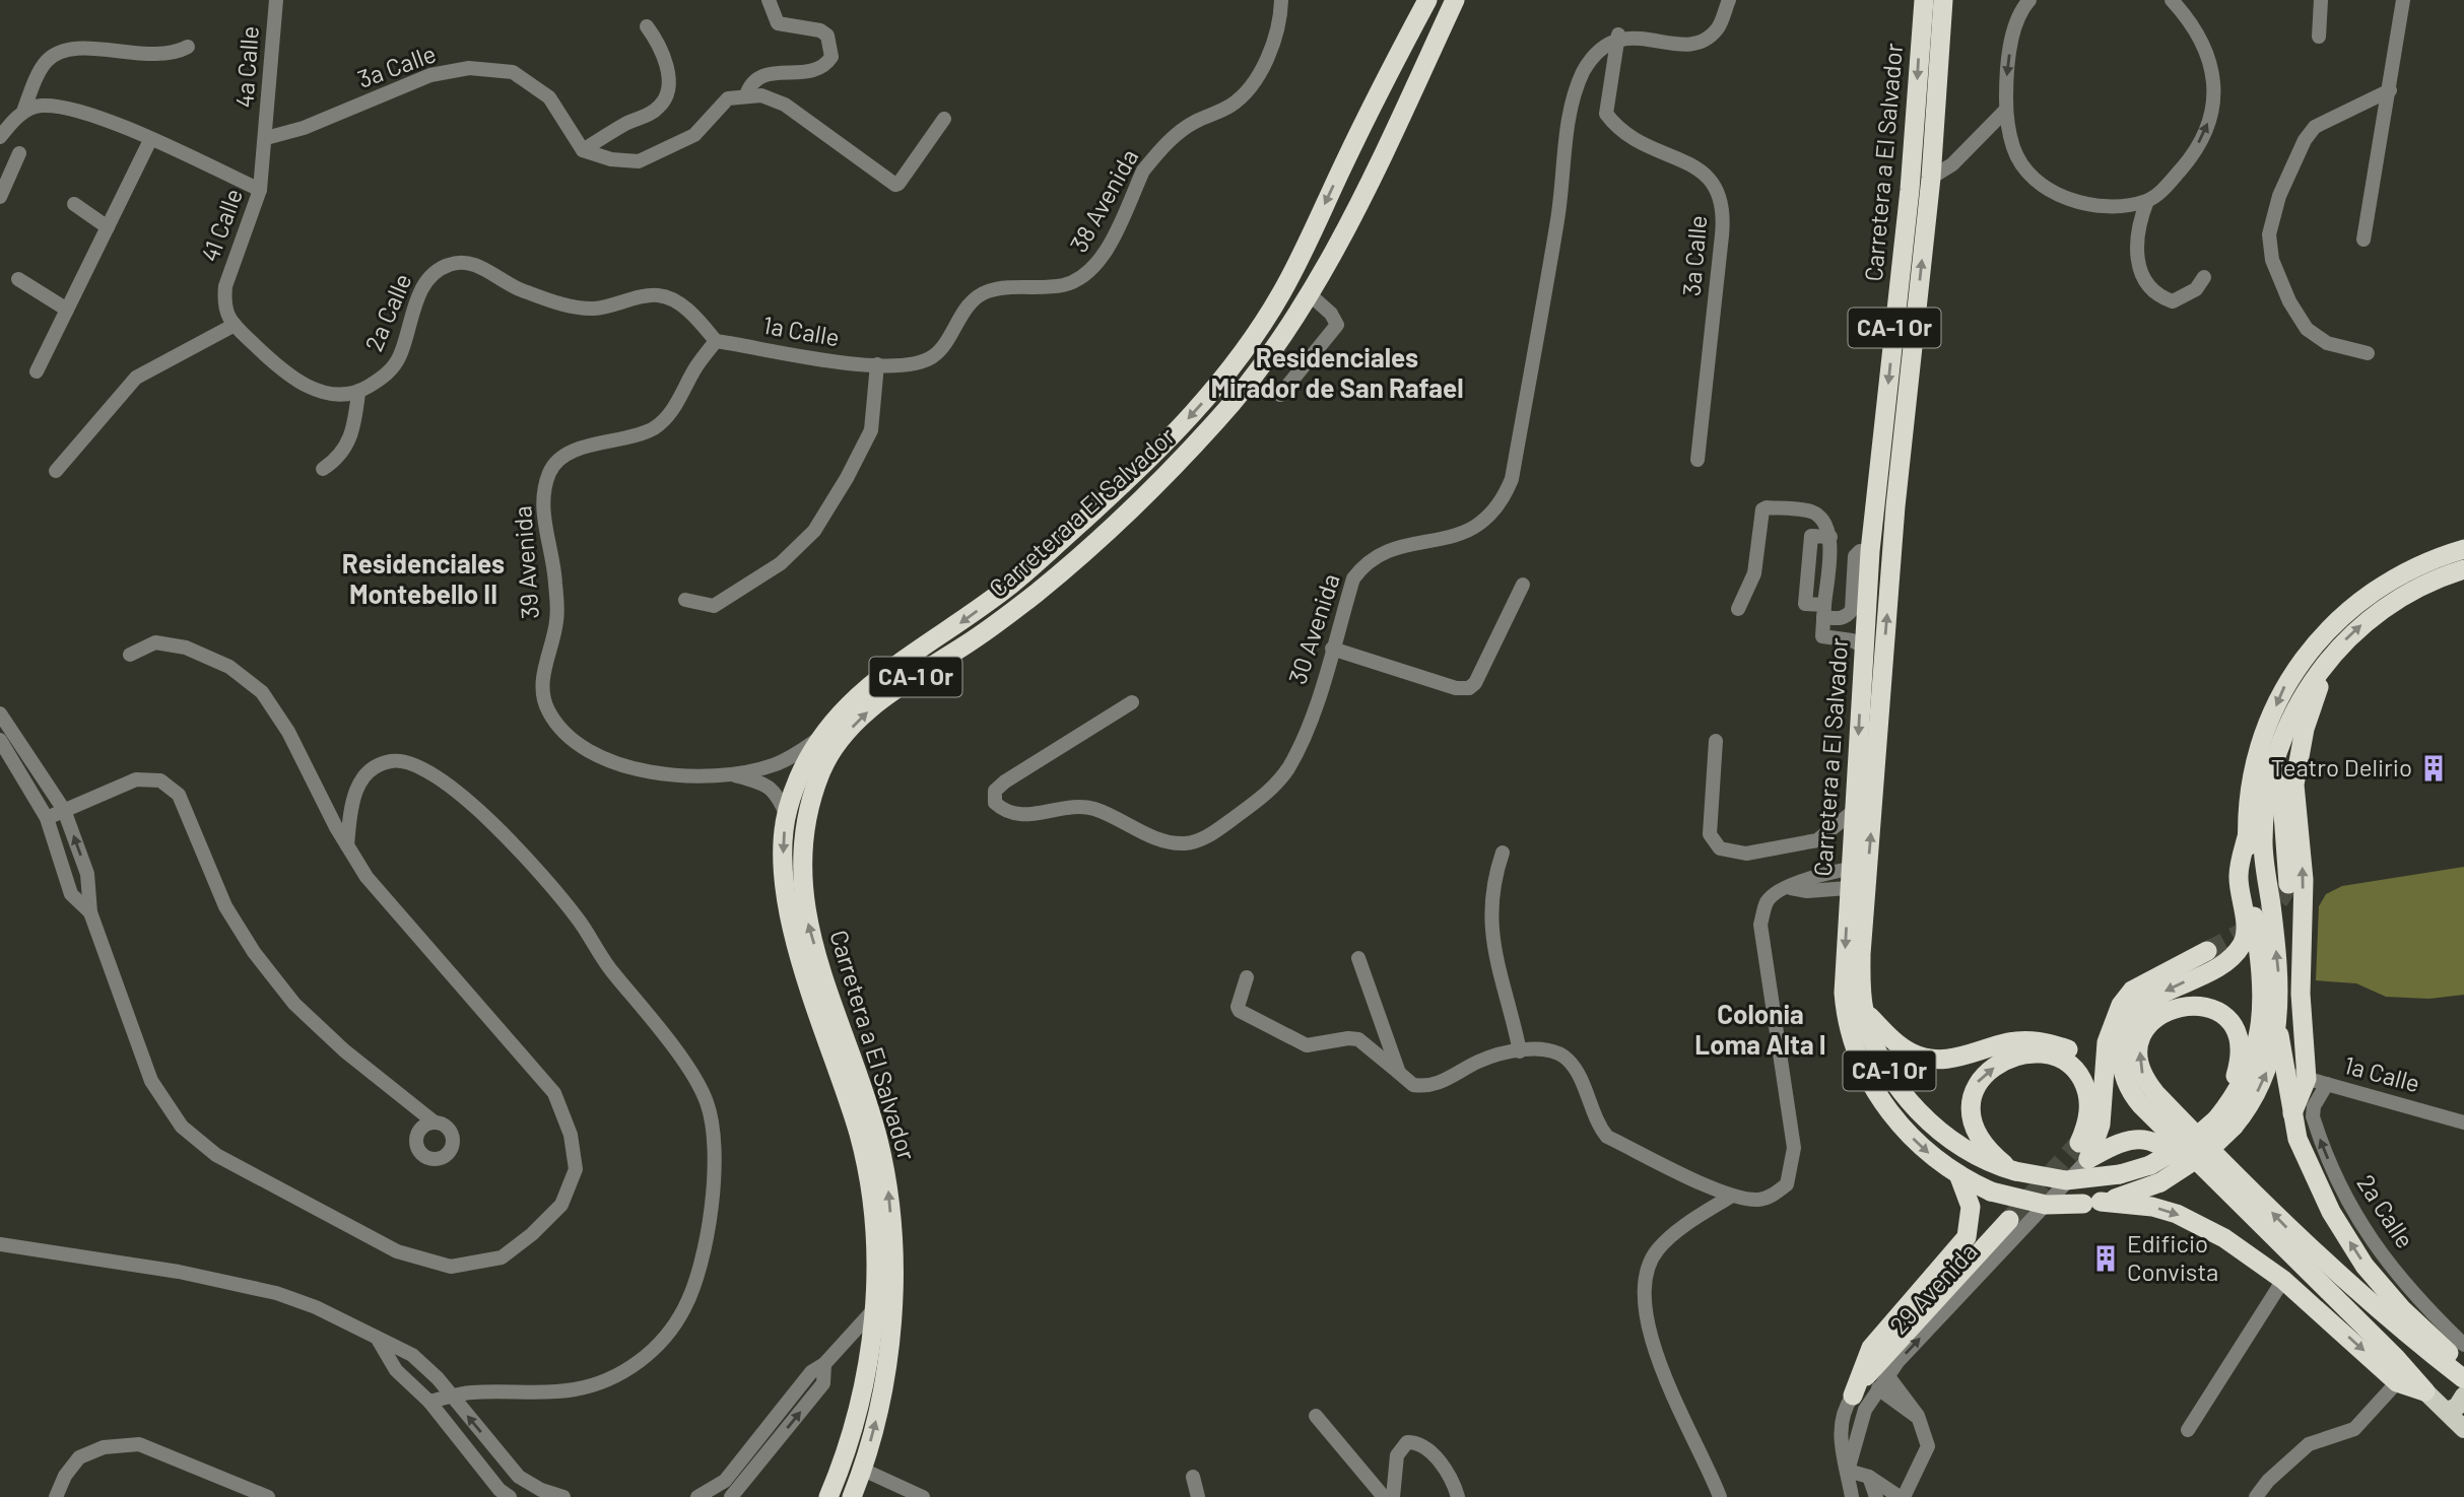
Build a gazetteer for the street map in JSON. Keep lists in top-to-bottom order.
{
  "streets": {
    "highway": ["Carretera a El Salvador", "CA-1 Or"],
    "street": [
      "4a Calle",
      "3a Calle",
      "38 Avenida",
      "41 Calle",
      "2a Calle",
      "1a Calle",
      "39 Avenida",
      "30 Avenida",
      "29 Avenida"
    ]
  },
  "crossings": [
    ["4a Calle", "3a Calle"],
    ["4a Calle", "41 Calle"],
    ["3a Calle", "41 Calle"],
    ["3a Calle", "30 Avenida"],
    ["Carretera a El Salvador", "CA-1 Or"],
    ["Carretera a El Salvador", "39 Avenida"],
    ["38 Avenida", "1a Calle"],
    ["2a Calle", "1a Calle"],
    ["2a Calle", "39 Avenida"],
    ["1a Calle", "39 Avenida"]
  ],
  "one_way": ["2a Calle", "29 Avenida"],
  "districts": ["Residenciales Mirador de San Rafael", "Residenciales Montebello II", "Colonia Loma Alta I"],
  "places": {
    "building": ["Teatro Delirio", "Edificio Convista"]
  }
}
